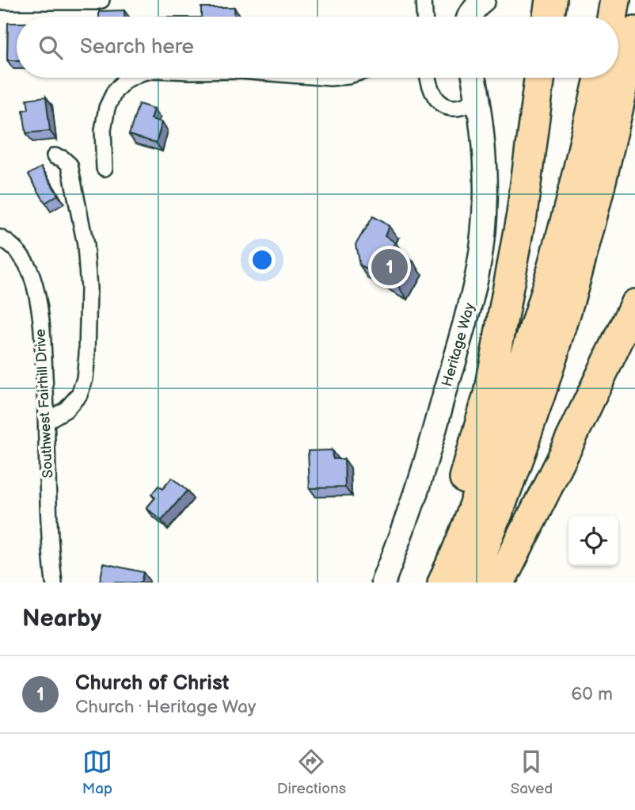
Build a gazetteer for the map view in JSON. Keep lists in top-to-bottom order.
{
  "streets": {
    "street": ["Heritage Way", "Southwest Fairhill Drive"]
  },
  "page": {
    "search": "Search here",
    "pins": "1",
    "heading": "Nearby",
    "list": [
      {
        "mark": "1",
        "name": "Church of Christ",
        "note": "Church · Heritage Way",
        "value": "60 m"
      }
    ],
    "nav": ["Map", "Directions", "Saved"]
  }
}
